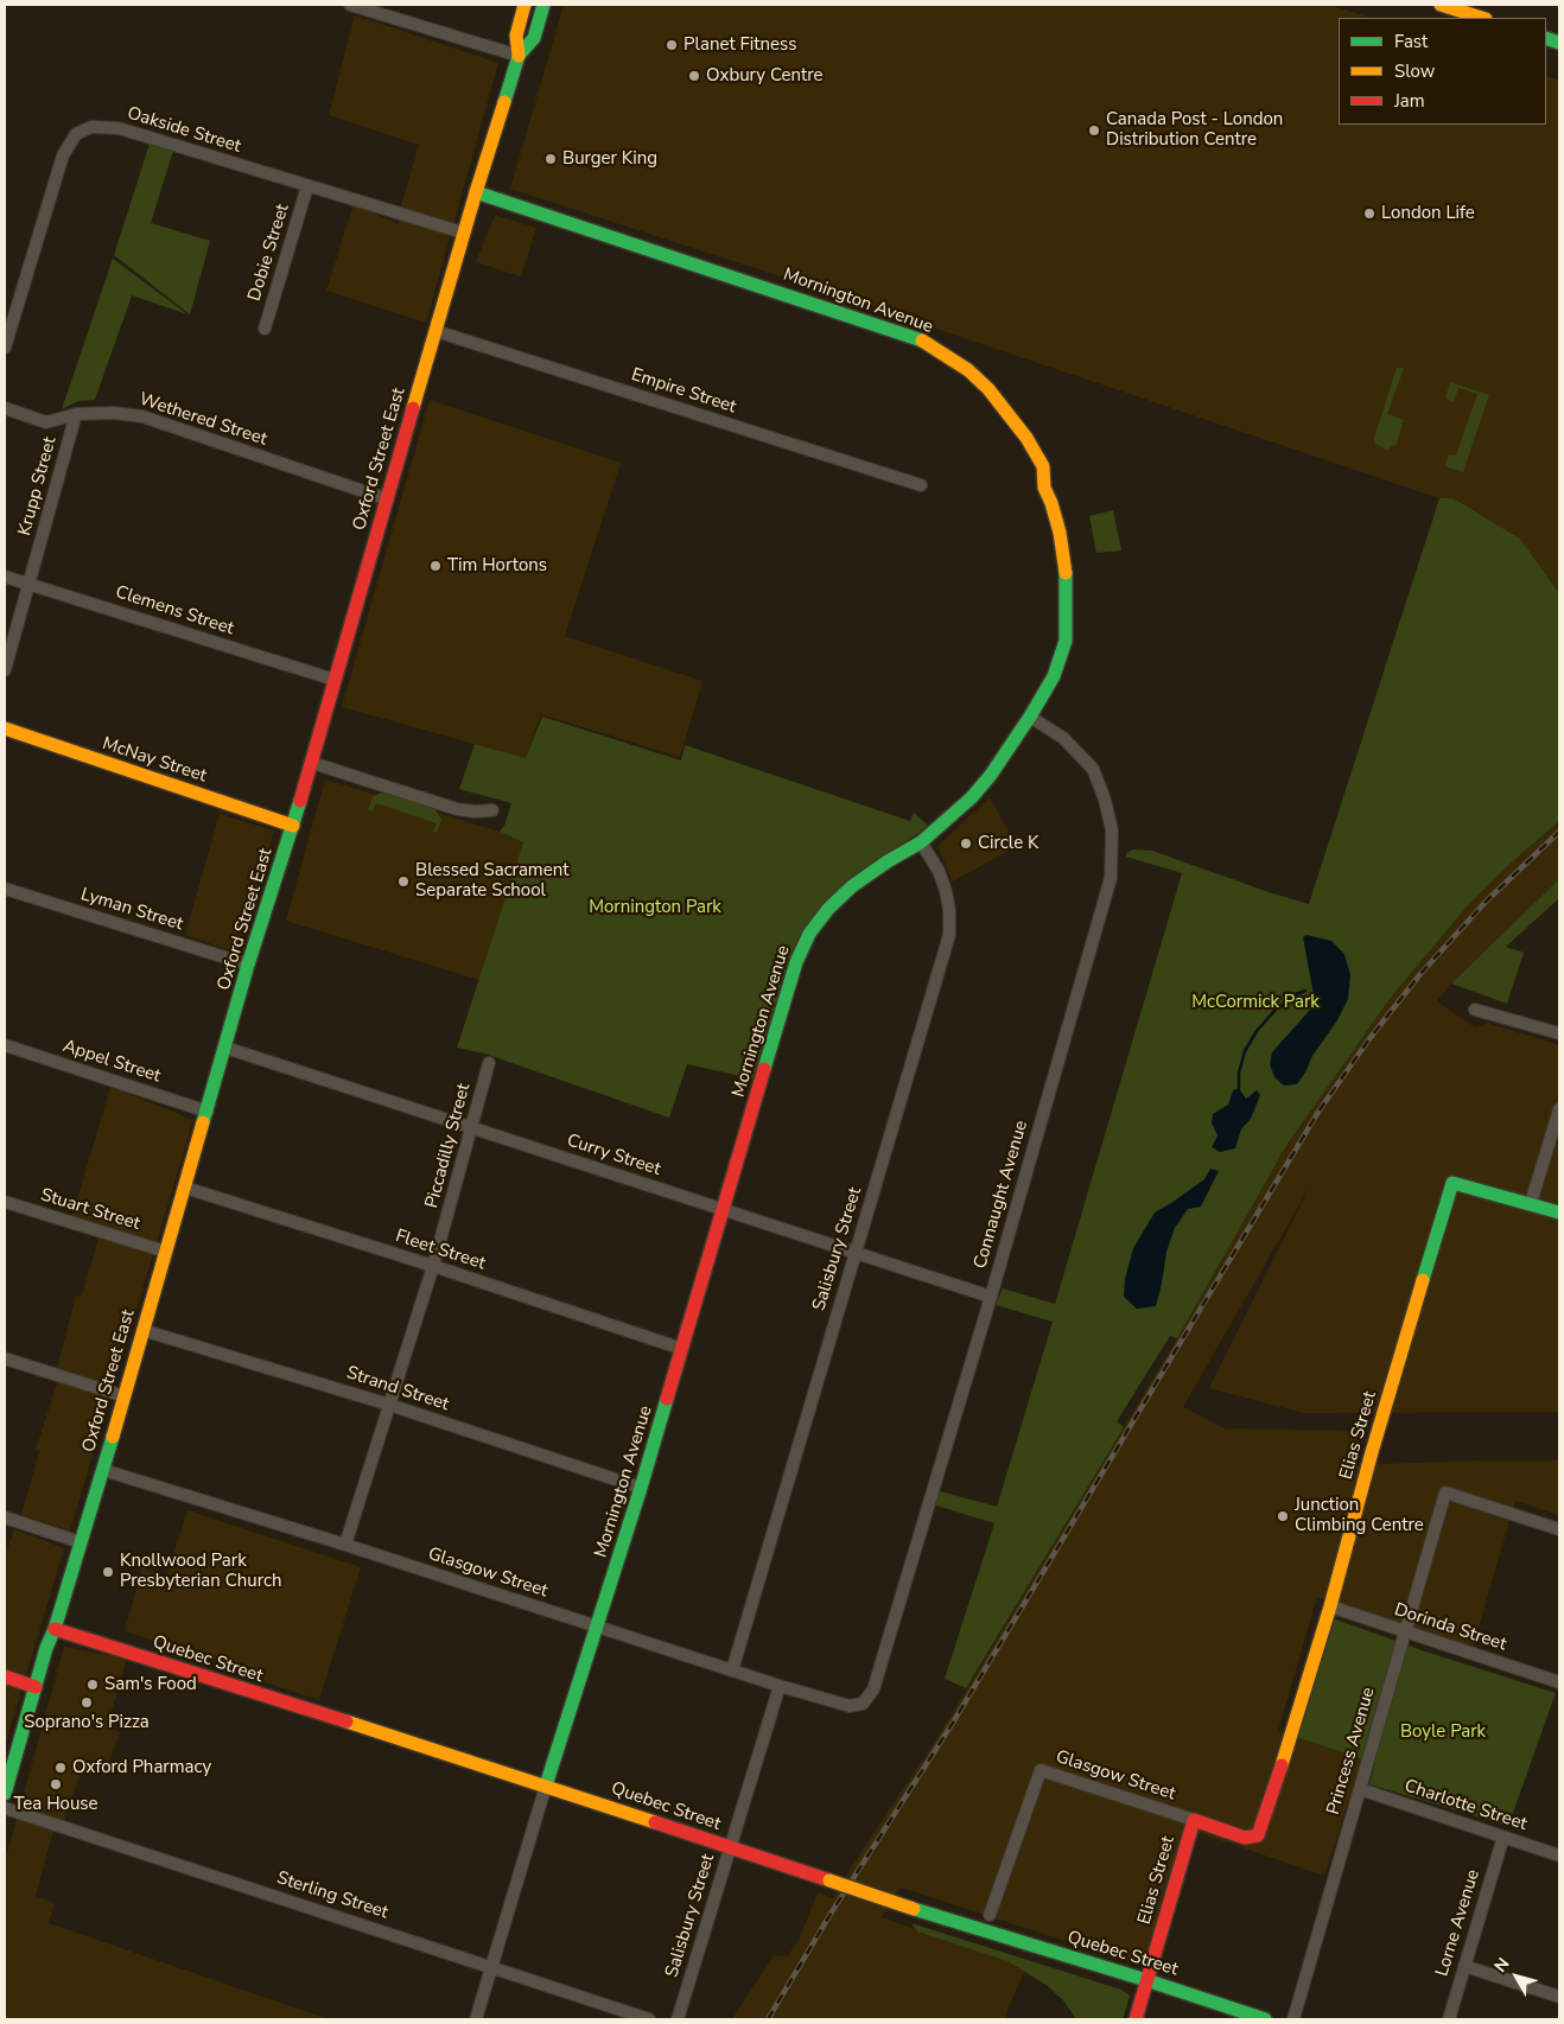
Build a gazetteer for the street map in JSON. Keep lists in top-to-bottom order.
{
  "streets": {
    "street": [
      "Oakside Street",
      "Dobie Street",
      "Mornington Avenue",
      "Empire Street",
      "Wethered Street",
      "Oxford Street East",
      "Krupp Street",
      "Clemens Street",
      "McNay Street",
      "Lyman Street",
      "Appel Street",
      "Piccadilly Street",
      "Curry Street",
      "Connaught Avenue",
      "Stuart Street",
      "Salisbury Street",
      "Fleet Street",
      "Strand Street",
      "Elias Street",
      "Glasgow Street",
      "Dorinda Street",
      "Quebec Street",
      "Princess Avenue",
      "Charlotte Street",
      "Sterling Street",
      "Lorne Avenue"
    ]
  },
  "crossings": [
    ["Oakside Street", "Dobie Street"],
    ["Oakside Street", "Oxford Street East"],
    ["Mornington Avenue", "Oxford Street East"],
    ["Mornington Avenue", "Curry Street"],
    ["Mornington Avenue", "Connaught Avenue"],
    ["Mornington Avenue", "Salisbury Street"],
    ["Mornington Avenue", "Fleet Street"],
    ["Mornington Avenue", "Strand Street"],
    ["Mornington Avenue", "Glasgow Street"],
    ["Mornington Avenue", "Quebec Street"],
    ["Mornington Avenue", "Sterling Street"],
    ["Empire Street", "Oxford Street East"],
    ["Wethered Street", "Oxford Street East"],
    ["Wethered Street", "Krupp Street"],
    ["Oxford Street East", "Clemens Street"],
    ["Oxford Street East", "McNay Street"],
    ["Oxford Street East", "Lyman Street"],
    ["Oxford Street East", "Appel Street"],
    ["Oxford Street East", "Curry Street"],
    ["Oxford Street East", "Stuart Street"],
    ["Oxford Street East", "Fleet Street"],
    ["Oxford Street East", "Strand Street"],
    ["Oxford Street East", "Glasgow Street"],
    ["Oxford Street East", "Quebec Street"],
    ["Krupp Street", "Clemens Street"],
    ["Piccadilly Street", "Curry Street"],
    ["Piccadilly Street", "Fleet Street"],
    ["Piccadilly Street", "Strand Street"],
    ["Piccadilly Street", "Glasgow Street"],
    ["Curry Street", "Connaught Avenue"],
    ["Curry Street", "Salisbury Street"],
    ["Connaught Avenue", "Glasgow Street"],
    ["Salisbury Street", "Glasgow Street"],
    ["Salisbury Street", "Quebec Street"],
    ["Elias Street", "Glasgow Street"],
    ["Elias Street", "Dorinda Street"],
    ["Elias Street", "Quebec Street"],
    ["Dorinda Street", "Princess Avenue"],
    ["Princess Avenue", "Charlotte Street"],
    ["Charlotte Street", "Lorne Avenue"]
  ],
  "parks": ["Mornington Park", "McCormick Park", "Boyle Park"],
  "places": [
    "Planet Fitness",
    "Oxbury Centre",
    "Canada Post - London Distribution Centre",
    "Burger King",
    "London Life",
    "Tim Hortons",
    "Circle K",
    "Blessed Sacrament Separate School",
    "Junction Climbing Centre",
    "Knollwood Park Presbyterian Church",
    "Sam's Food",
    "Soprano's Pizza",
    "Oxford Pharmacy",
    "Tea House"
  ],
  "legend": ["Fast", "Slow", "Jam"],
  "north": "top left"
}
